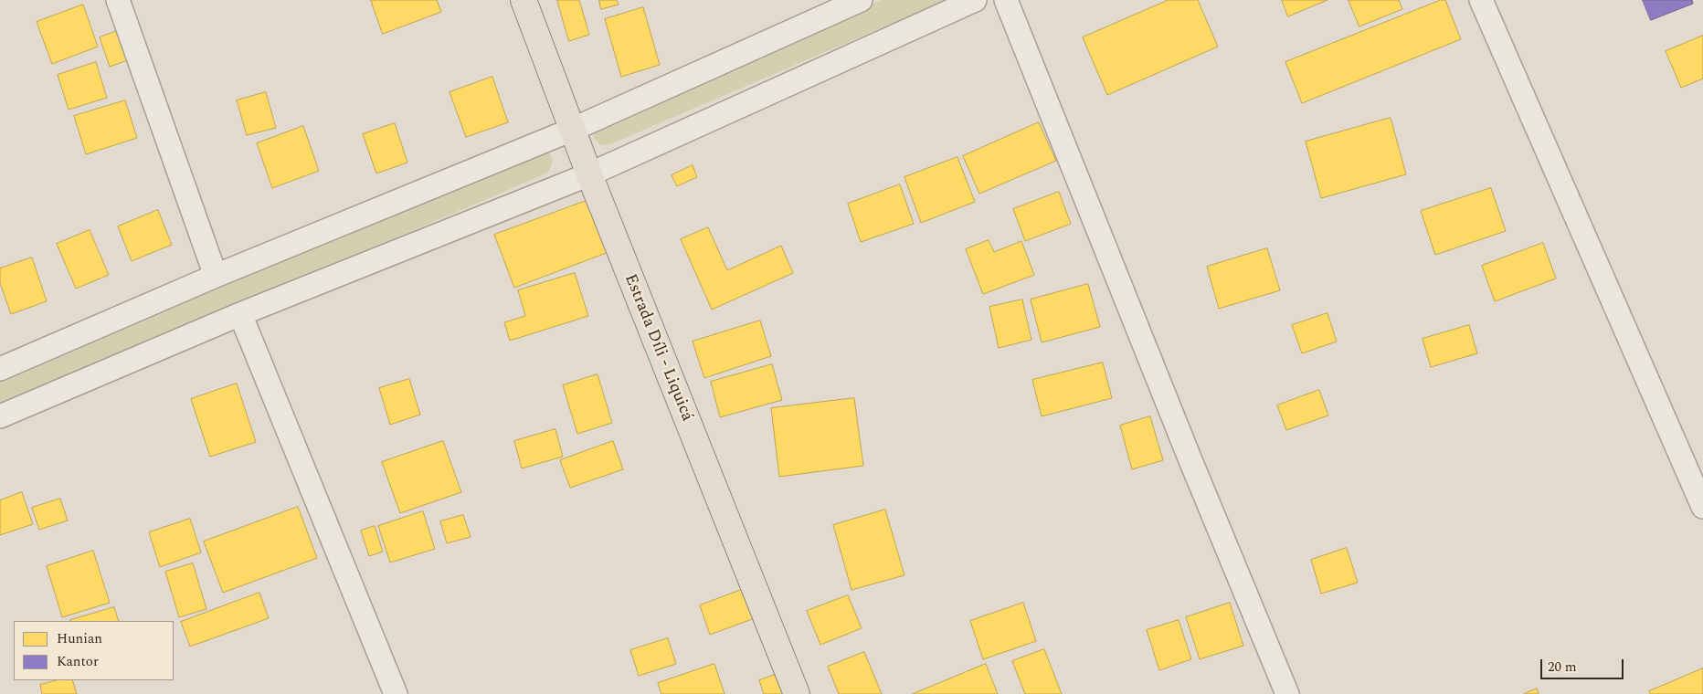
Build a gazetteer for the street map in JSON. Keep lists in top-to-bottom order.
{
  "streets": {
    "main road": ["Estrada Díli - Liquicá"]
  },
  "legend": ["Hunian", "Kantor"],
  "scale_bar": "20 m"
}
